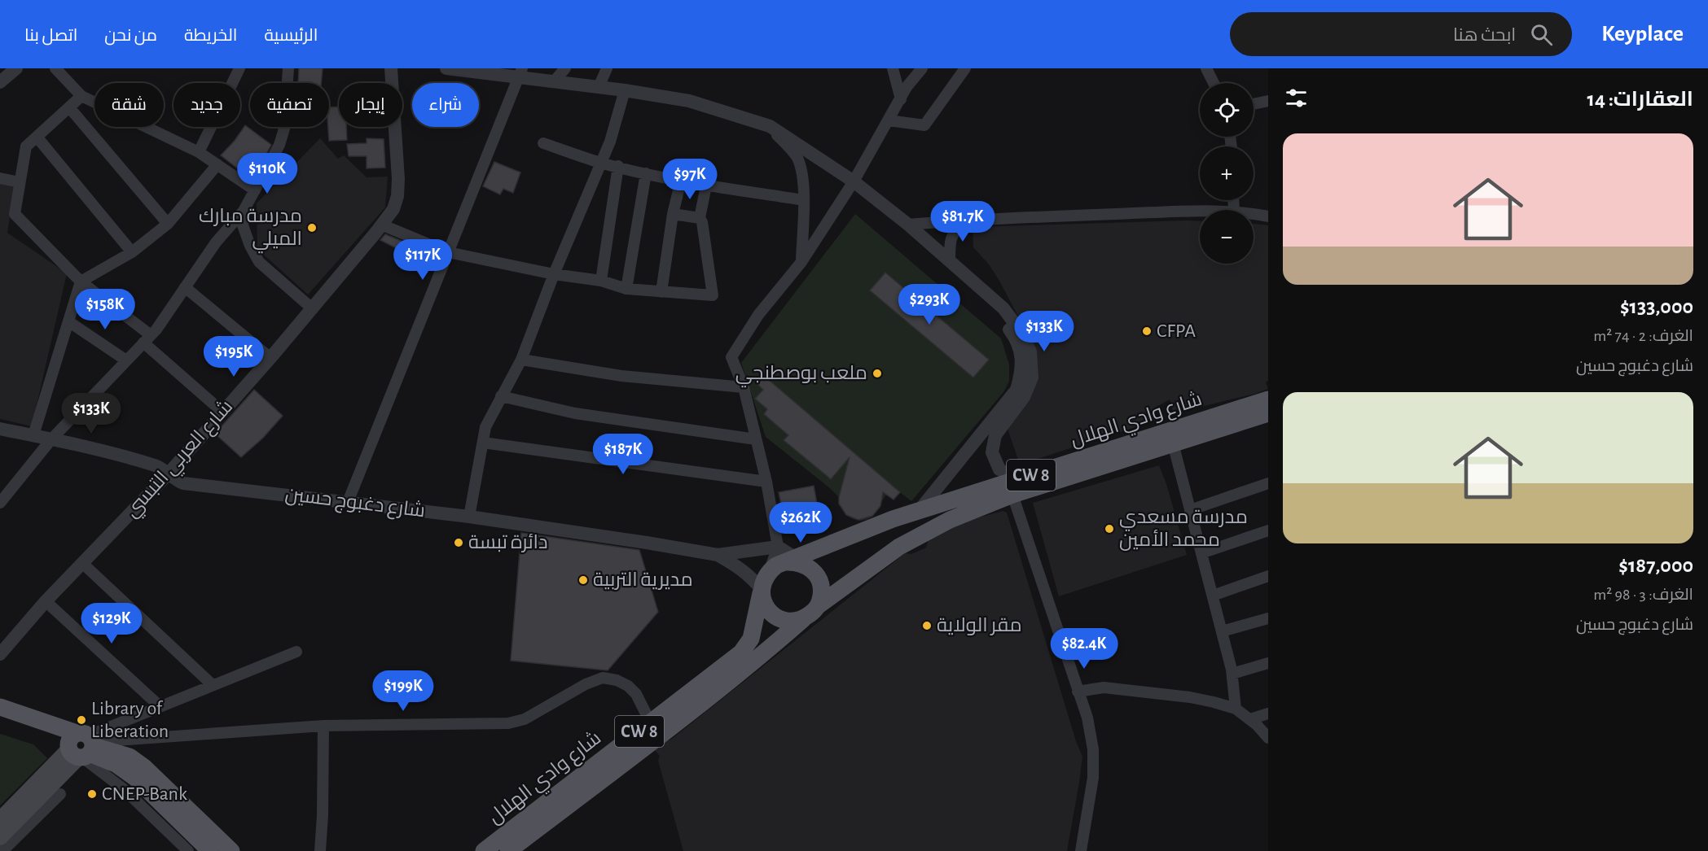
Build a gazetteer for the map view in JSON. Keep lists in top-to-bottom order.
{
  "streets": {
    "main road": ["شارع وادي الهلال", "CW 8"],
    "street": ["شارع العربي التبسي", "شارع دغبوج حسين"]
  },
  "crossings": [
    ["شارع العربي التبسي", "شارع دغبوج حسين"]
  ],
  "places": [
    "مدرسة مبارك الميلي",
    "CFPA",
    "ملعب بوصطنجي",
    "مدرسة مسعدي محمد الأمين",
    "دائرة تبسة",
    "مديرية التربية",
    "مقر الولاية",
    "Library of Liberation",
    "CNEP-Bank"
  ],
  "page": {
    "header": "Keyplace",
    "search": "ابحث هنا",
    "nav": [
      "الرئيسية",
      "الخريطة",
      "من نحن",
      "اتصل بنا"
    ],
    "heading": "العقارات: 14",
    "map_buttons": ["+", "−"],
    "chip": [
      "شراء",
      "إيجار",
      "تصفية",
      "جديد",
      "شقة"
    ],
    "list": [
      {
        "name": "$133,000",
        "note": "الغرف: 2 · 74 m² · شارع دغبوج حسين"
      },
      {
        "name": "$187,000",
        "note": "الغرف: 3 · 98 m² · شارع دغبوج حسين"
      }
    ],
    "price": [
      "$110K",
      "$97K",
      "$81.7K",
      "$117K",
      "$293K",
      "$158K",
      "$133K",
      "$195K",
      "$133K",
      "$187K",
      "$262K",
      "$129K",
      "$82.4K",
      "$199K"
    ]
  }
}
